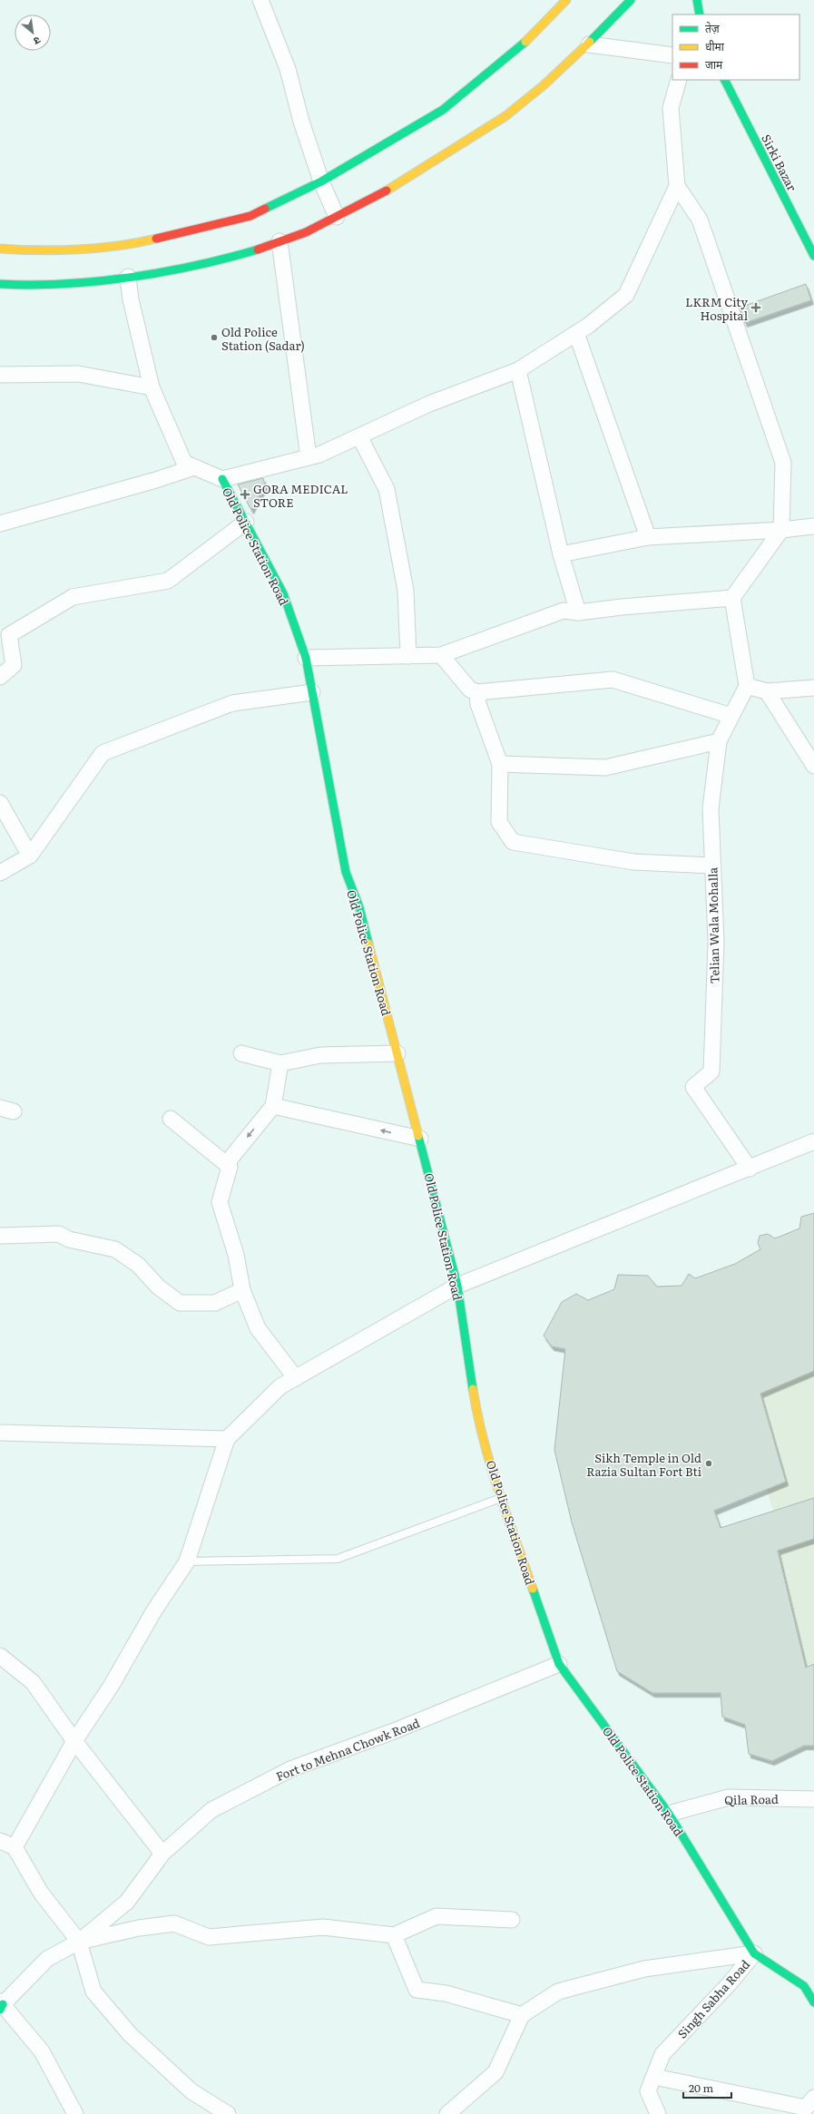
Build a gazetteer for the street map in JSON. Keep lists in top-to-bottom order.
{
  "streets": {
    "street": [
      "Sirki Bazar",
      "Old Police Station Road",
      "Telian Wala Mohalla",
      "Fort to Mehna Chowk Road",
      "Qila Road",
      "Singh Sabha Road"
    ]
  },
  "crossings": [
    ["Old Police Station Road", "Fort to Mehna Chowk Road"],
    ["Old Police Station Road", "Qila Road"],
    ["Old Police Station Road", "Singh Sabha Road"]
  ],
  "places": {
    "health": ["LKRM City Hospital", "GORA MEDICAL STORE"],
    "other": ["Old Police Station (Sadar)", "Sikh Temple in Old Razia Sultan Fort Bti"]
  },
  "legend": ["तेज़", "धीमा", "जाम"],
  "scale_bar": "20 m",
  "north": "bottom right"
}
